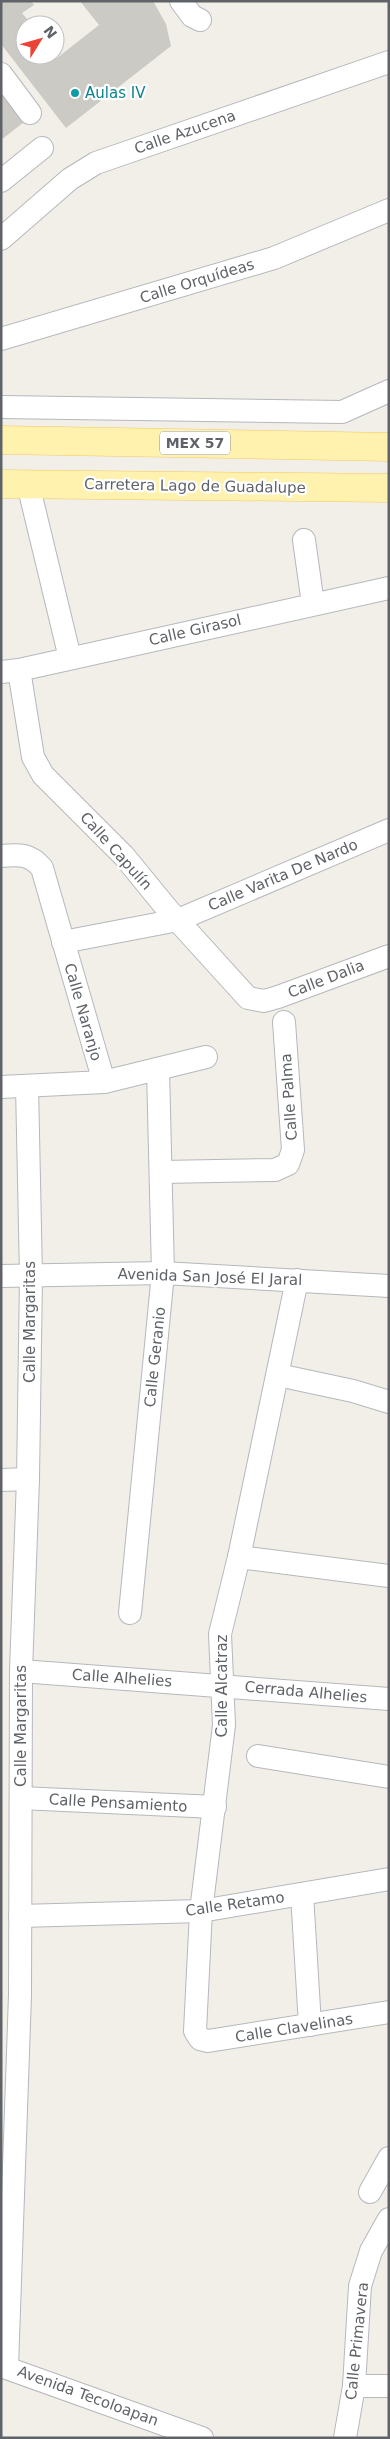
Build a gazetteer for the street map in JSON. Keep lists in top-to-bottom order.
{
  "streets": {
    "main road": ["MEX 57", "Carretera Lago de Guadalupe"],
    "street": [
      "Calle Azucena",
      "Calle Orquídeas",
      "Calle Girasol",
      "Calle Capulín",
      "Calle Varita De Nardo",
      "Calle Dalia",
      "Calle Naranjo",
      "Calle Palma",
      "Avenida San José El Jaral",
      "Calle Margaritas",
      "Calle Geranio",
      "Calle Alhelies",
      "Calle Alcatraz",
      "Cerrada Alhelies",
      "Calle Pensamiento",
      "Calle Retamo",
      "Calle Clavelinas",
      "Calle Primavera",
      "Avenida Tecoloapan"
    ]
  },
  "crossings": [
    ["Calle Girasol", "Calle Capulín"],
    ["Calle Capulín", "Calle Varita De Nardo"],
    ["Calle Capulín", "Calle Dalia"],
    ["Calle Capulín", "Calle Naranjo"],
    ["Calle Varita De Nardo", "Calle Naranjo"],
    ["Calle Palma", "Calle Geranio"],
    ["Avenida San José El Jaral", "Calle Margaritas"],
    ["Avenida San José El Jaral", "Calle Geranio"],
    ["Avenida San José El Jaral", "Calle Alcatraz"],
    ["Calle Margaritas", "Calle Alhelies"],
    ["Calle Margaritas", "Calle Pensamiento"],
    ["Calle Margaritas", "Calle Retamo"],
    ["Calle Margaritas", "Avenida Tecoloapan"],
    ["Calle Alhelies", "Calle Alcatraz"],
    ["Calle Alhelies", "Cerrada Alhelies"],
    ["Calle Alcatraz", "Cerrada Alhelies"],
    ["Calle Alcatraz", "Calle Pensamiento"],
    ["Calle Alcatraz", "Calle Retamo"],
    ["Calle Alcatraz", "Calle Clavelinas"]
  ],
  "places": ["Aulas IV"],
  "north": "top right"
}
